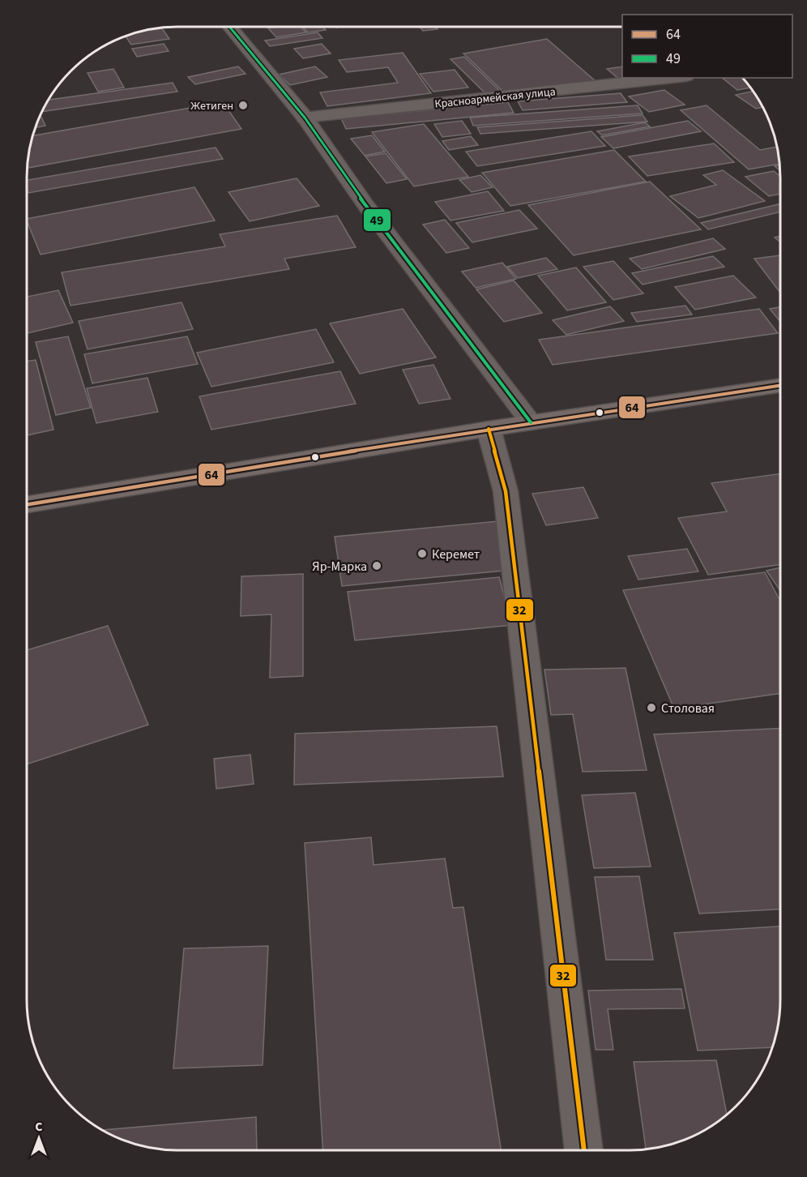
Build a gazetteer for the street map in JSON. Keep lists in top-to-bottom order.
{
  "streets": {
    "street": ["Красноармейская улица"]
  },
  "places": [
    "Жетиген",
    "Керемет",
    "Яр-Марка",
    "Столовая"
  ],
  "lines": ["transit line 49", "transit line 64", "transit line 32"],
  "legend": ["64", "49"],
  "north": "top"
}
